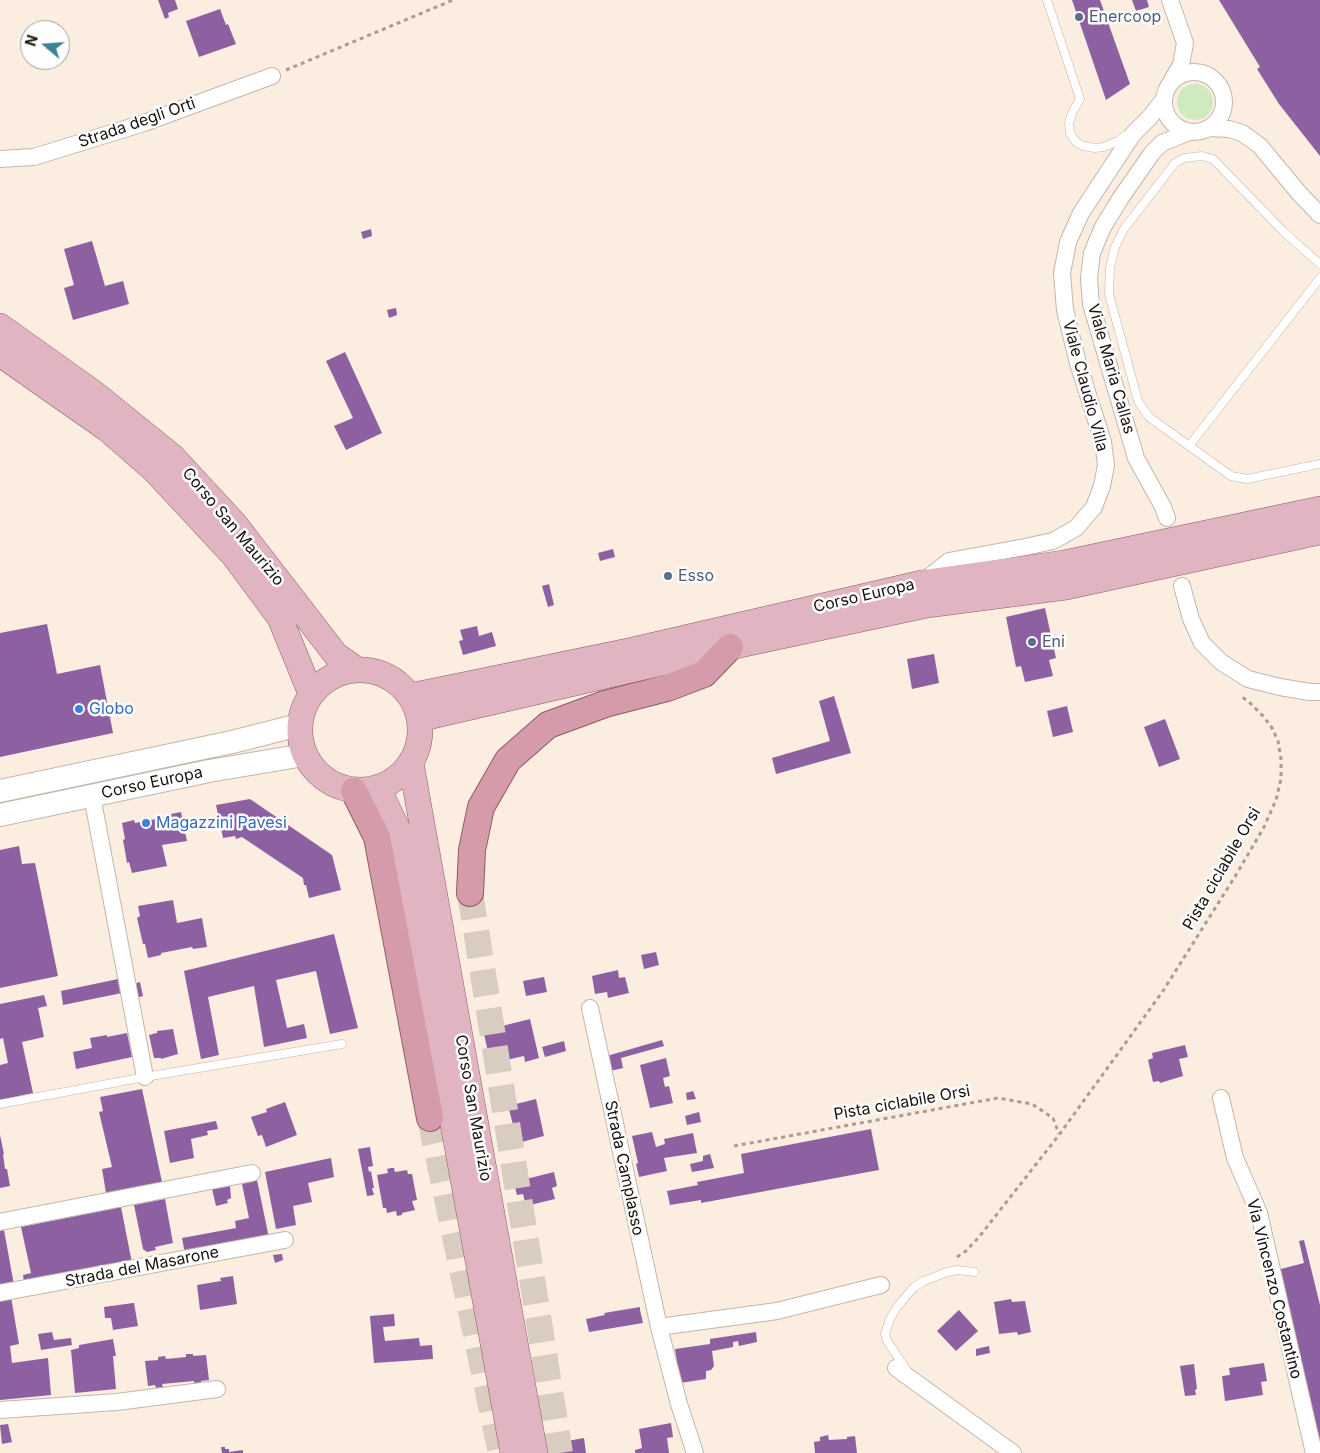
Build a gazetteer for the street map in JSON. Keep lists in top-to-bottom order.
{
  "streets": {
    "main road": ["Corso San Maurizio", "Corso Europa"],
    "street": [
      "Strada degli Orti",
      "Viale Maria Callas",
      "Viale Claudio Villa",
      "Strada Camplasso",
      "Strada del Masarone",
      "Via Vincenzo Costantino"
    ],
    "path": ["Pista ciclabile Orsi"]
  },
  "crossings": [
    ["Viale Maria Callas", "Viale Claudio Villa"],
    ["Viale Claudio Villa", "Corso Europa"],
    ["Corso San Maurizio", "Corso Europa"]
  ],
  "places": [
    "Enercoop",
    "Esso",
    "Eni",
    "Globo",
    "Magazzini Pavesi"
  ],
  "north": "left"
}
